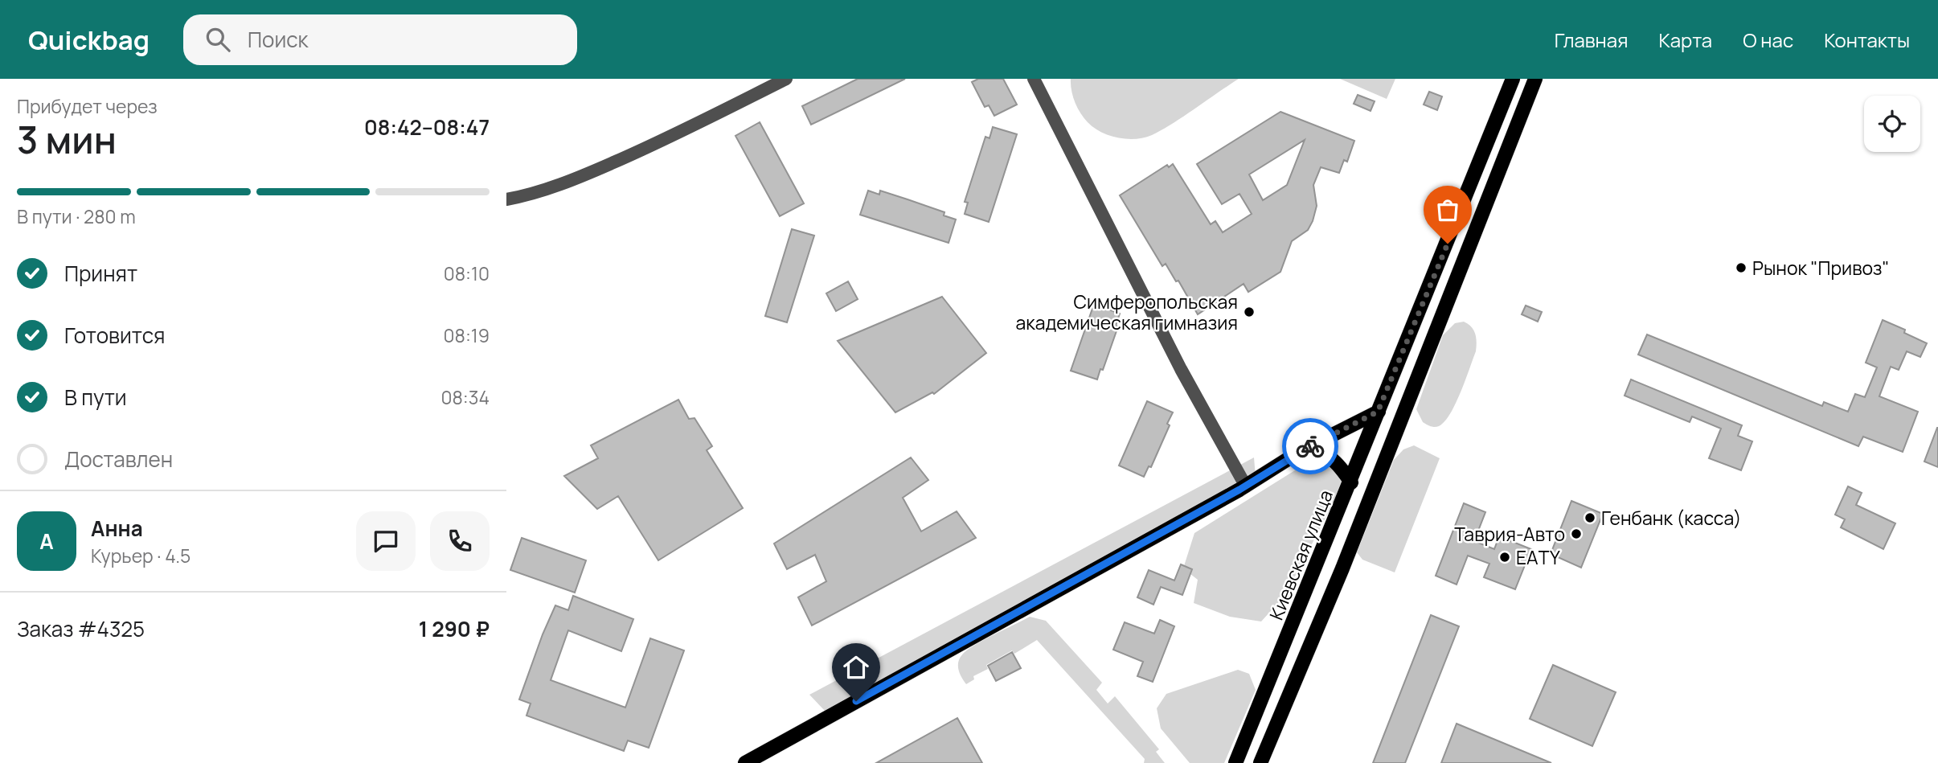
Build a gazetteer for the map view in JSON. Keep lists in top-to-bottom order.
{
  "streets": {
    "main road": ["Киевская улица"]
  },
  "places": [
    "Рынок \"Привоз\"",
    "Симферопольская академическая гимназия",
    "Генбанк (касса)",
    "Таврия-Авто",
    "EАTY"
  ],
  "page": {
    "header": "Quickbag",
    "search": "Поиск",
    "nav": [
      "Главная",
      "Карта",
      "О нас",
      "Контакты"
    ],
    "heading": ["3 мин", "Прибудет через", "08:42–08:47"],
    "panel": [
      "Анна",
      "Курьер · 4.5",
      "Заказ #4325",
      "1 290 ₽"
    ],
    "bar": "В пути · 280 m",
    "list": [
      ["Принят", "08:10"],
      ["Готовится", "08:19"],
      ["В пути", "08:34"],
      "Доставлен"
    ],
    "round": "А"
  }
}
